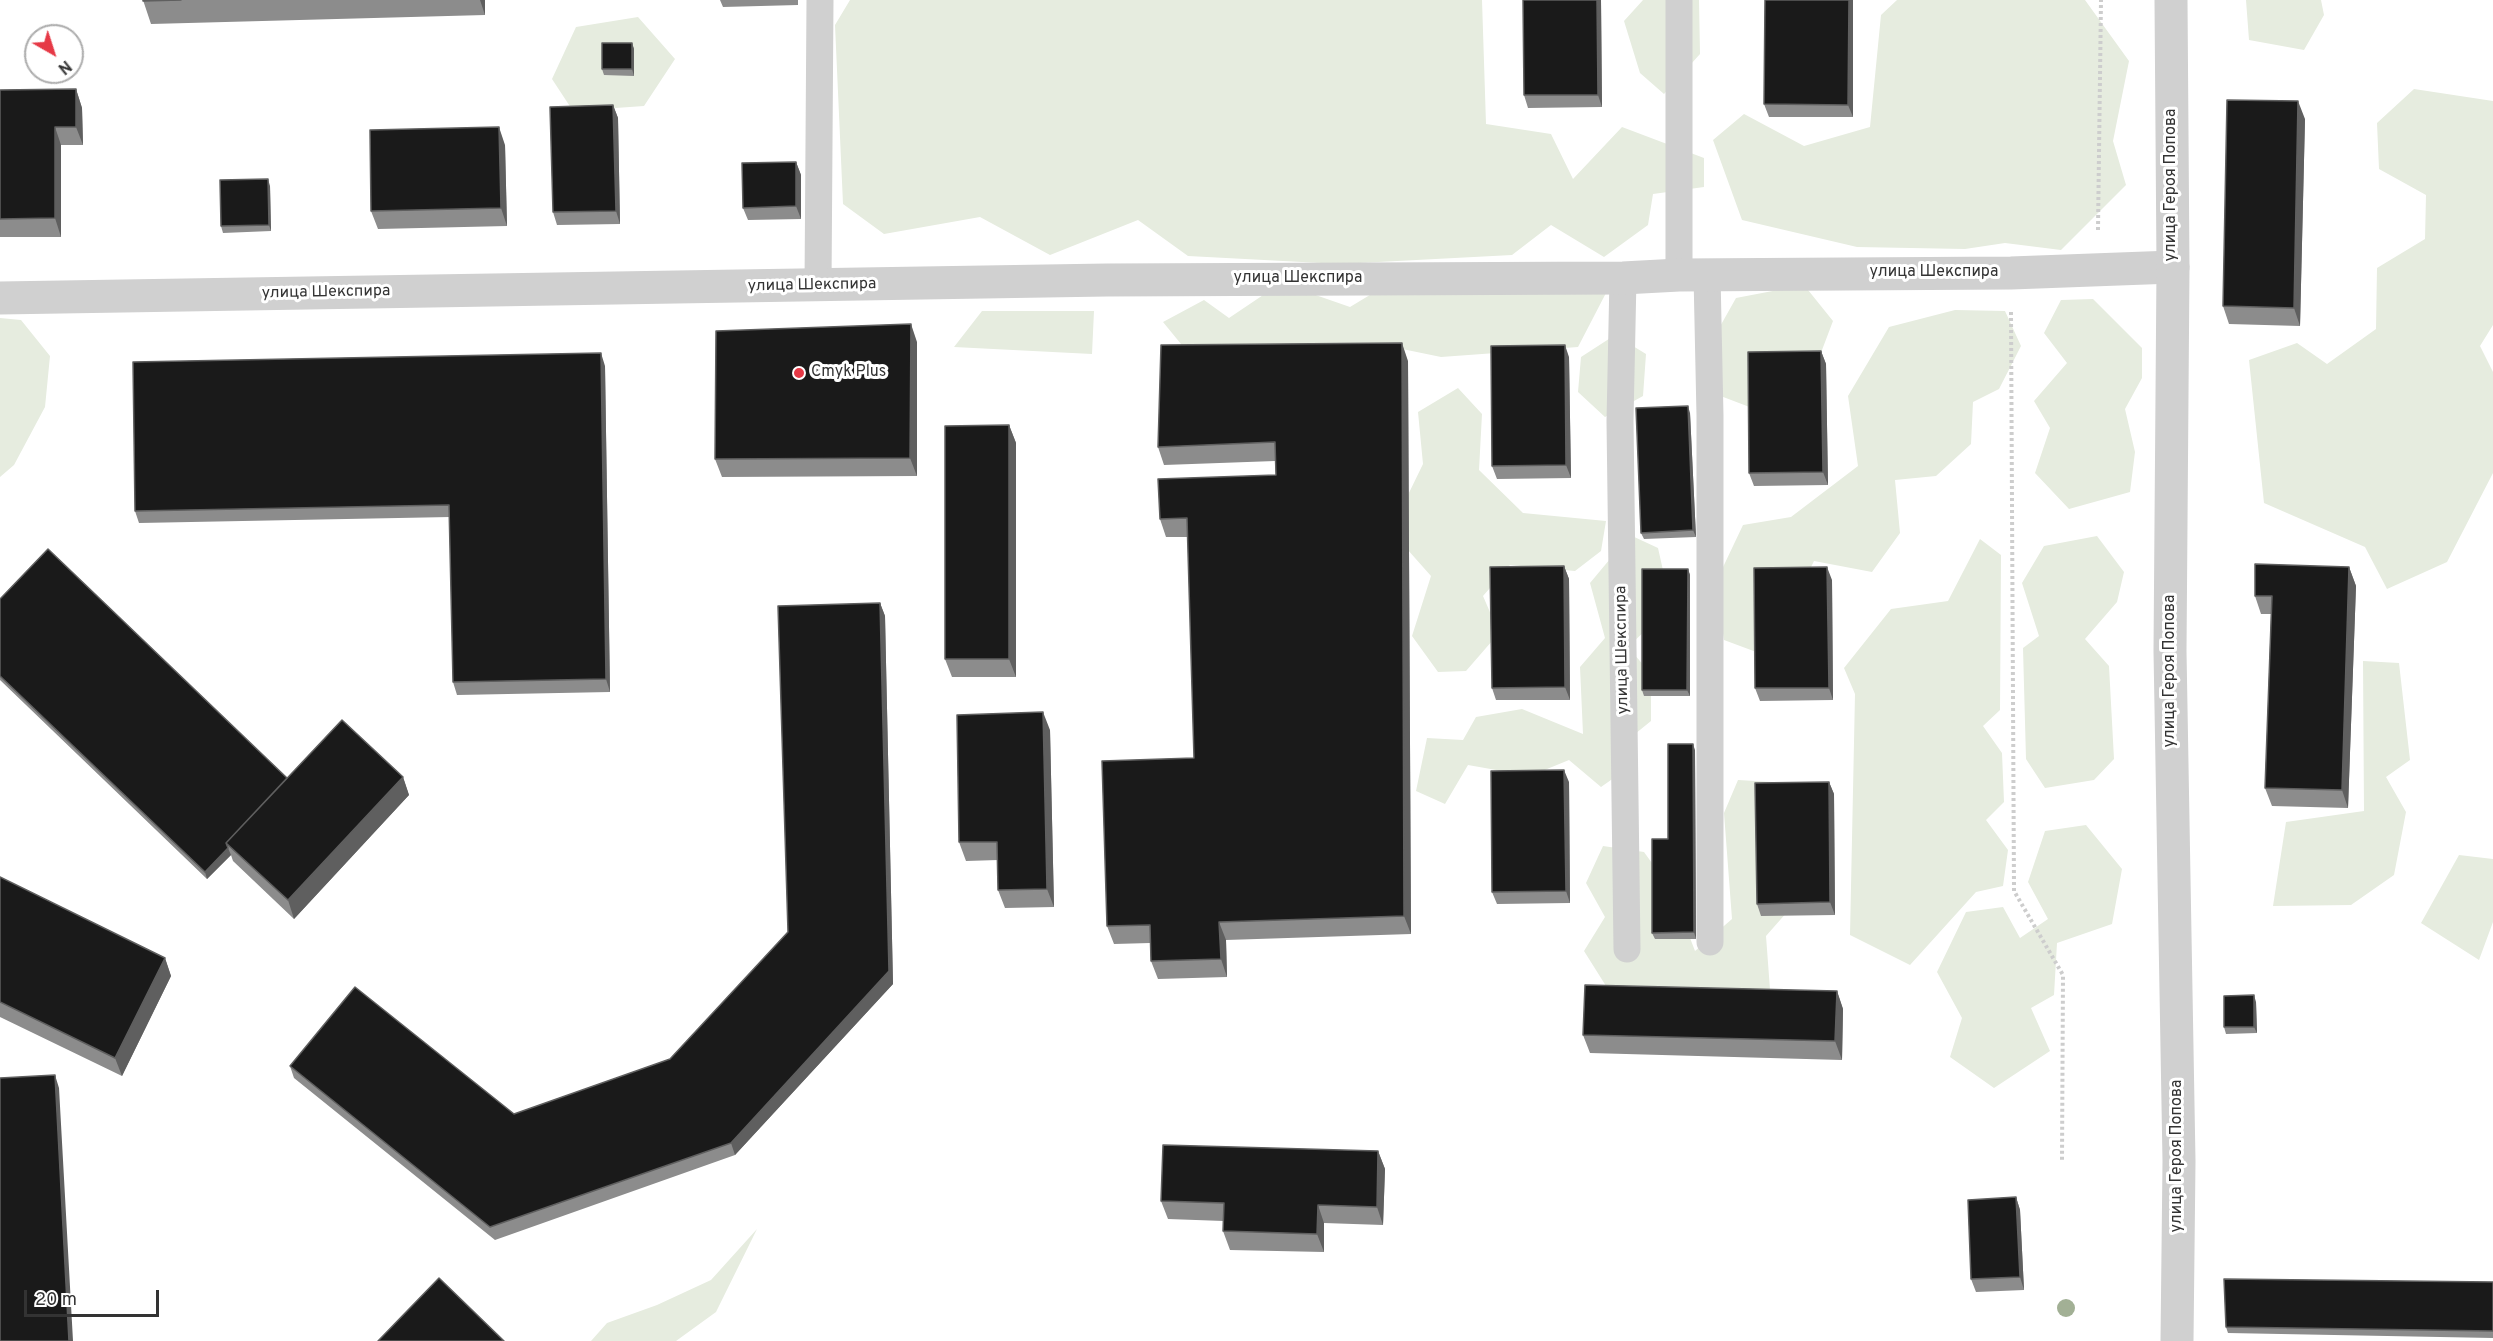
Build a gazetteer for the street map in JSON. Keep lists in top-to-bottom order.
{
  "streets": {
    "street": ["улица Героя Попова", "улица Шекспира"]
  },
  "crossings": [
    ["улица Героя Попова", "улица Шекспира"]
  ],
  "places": ["Cmyk Plus"],
  "scale_bar": "20 m",
  "north": "bottom right"
}
